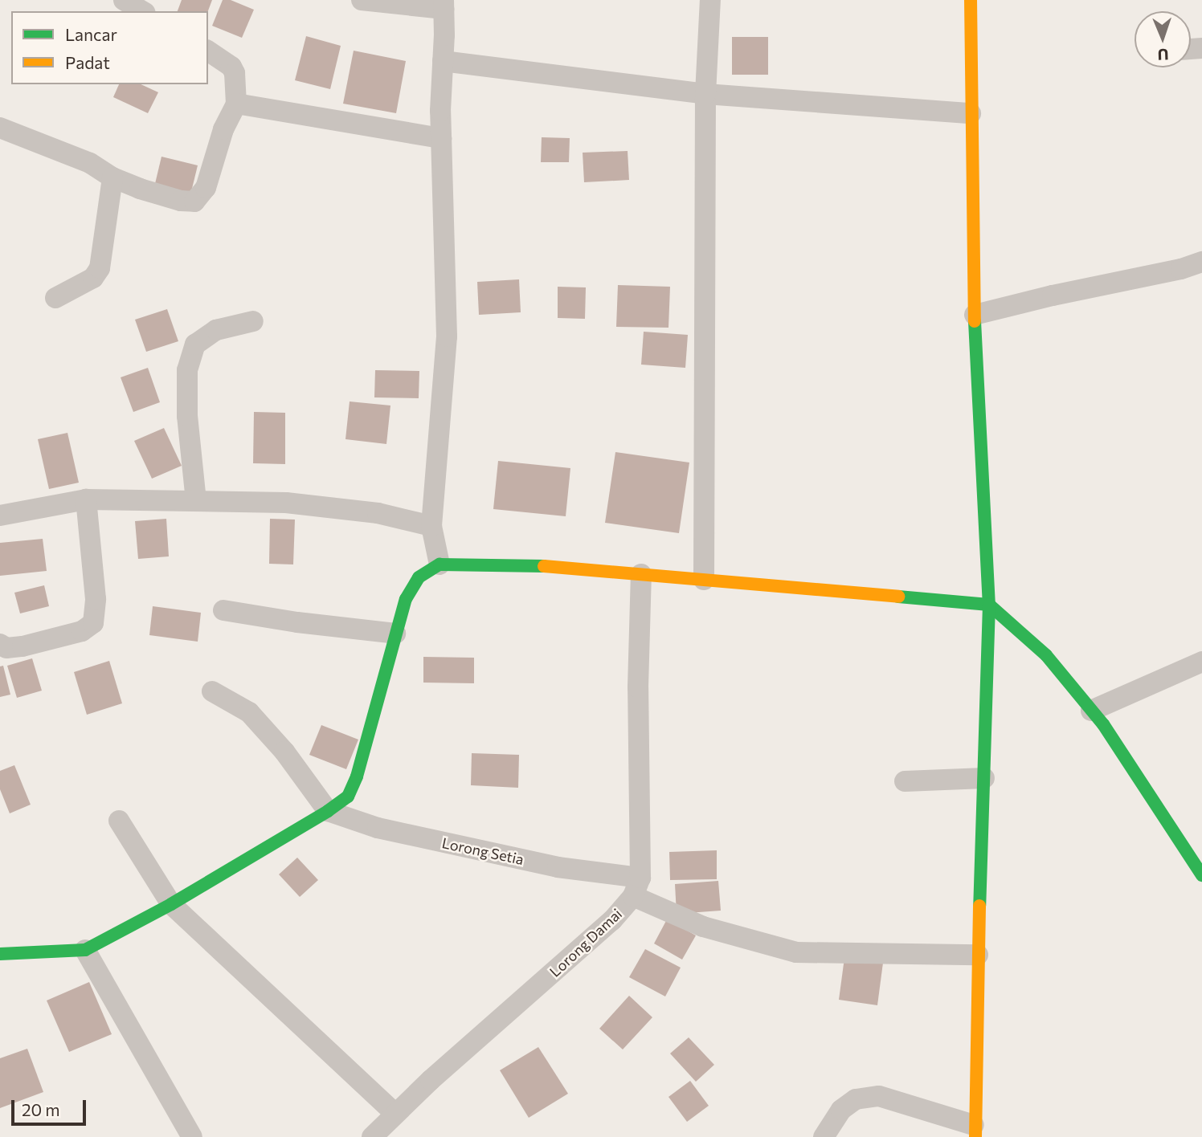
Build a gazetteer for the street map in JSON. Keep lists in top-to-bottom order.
{
  "streets": {
    "street": ["Lorong Setia", "Lorong Damai"]
  },
  "crossings": [
    ["Lorong Setia", "Lorong Damai"]
  ],
  "legend": ["Lancar", "Padat"],
  "scale_bar": "20 m",
  "north": "bottom"
}
